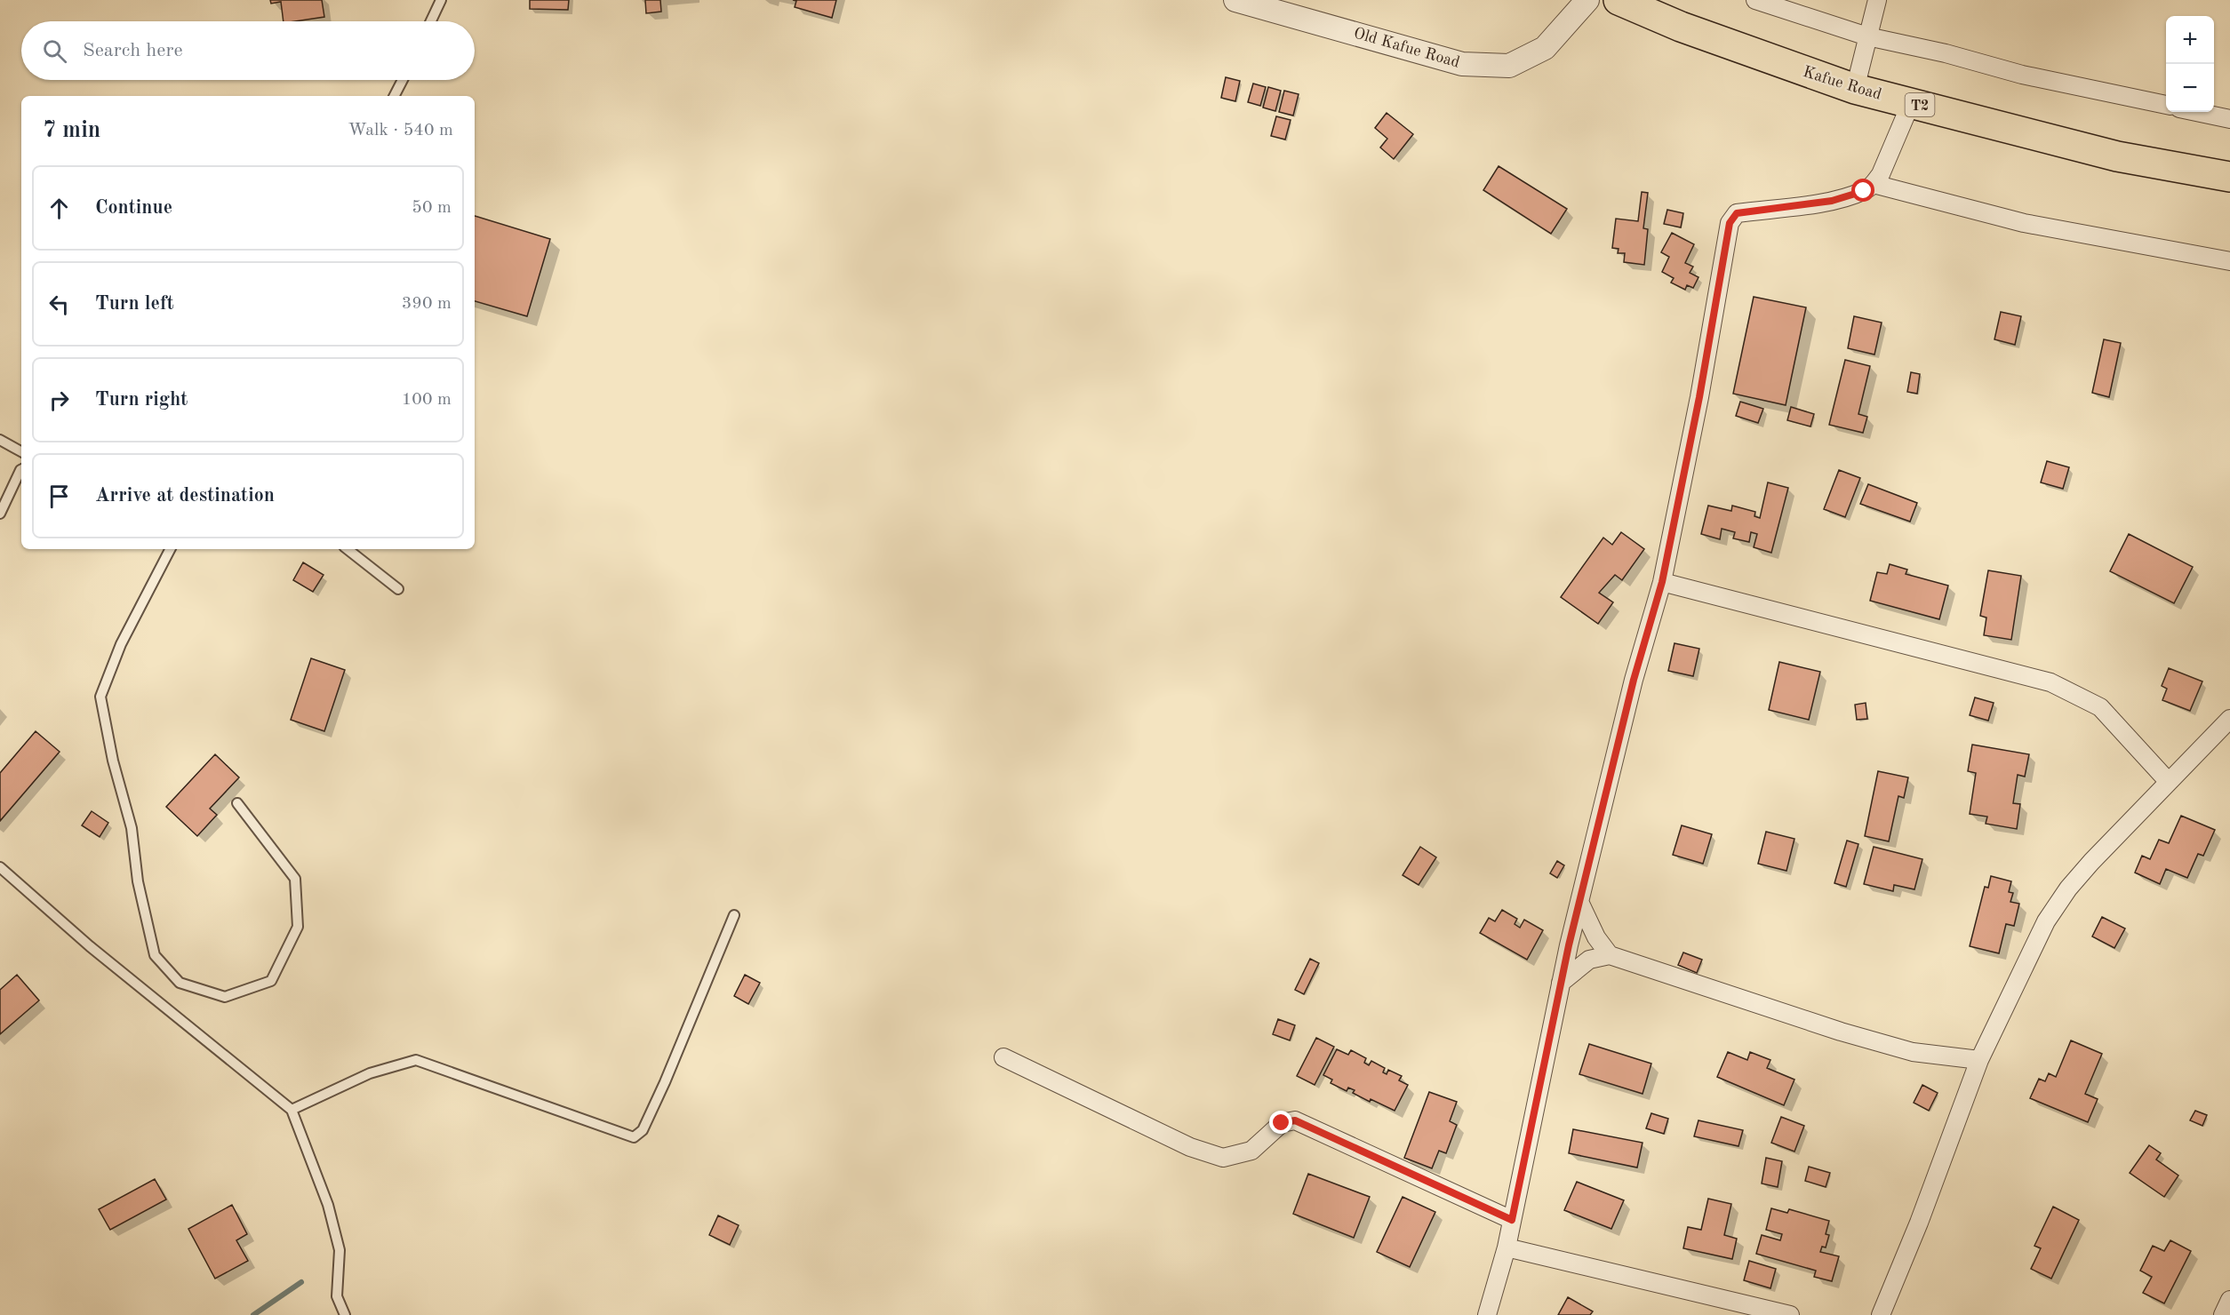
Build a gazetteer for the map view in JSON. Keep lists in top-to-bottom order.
{
  "streets": {
    "highway": ["Kafue Road", "T2"],
    "street": ["Old Kafue Road"]
  },
  "page": {
    "map_buttons": ["+", "−"],
    "search": "Search here",
    "heading": ["7 min", "Walk · 540 m"],
    "list": [
      ["Continue", "50 m"],
      ["Turn left", "390 m"],
      ["Turn right", "100 m"],
      "Arrive at destination"
    ]
  }
}
